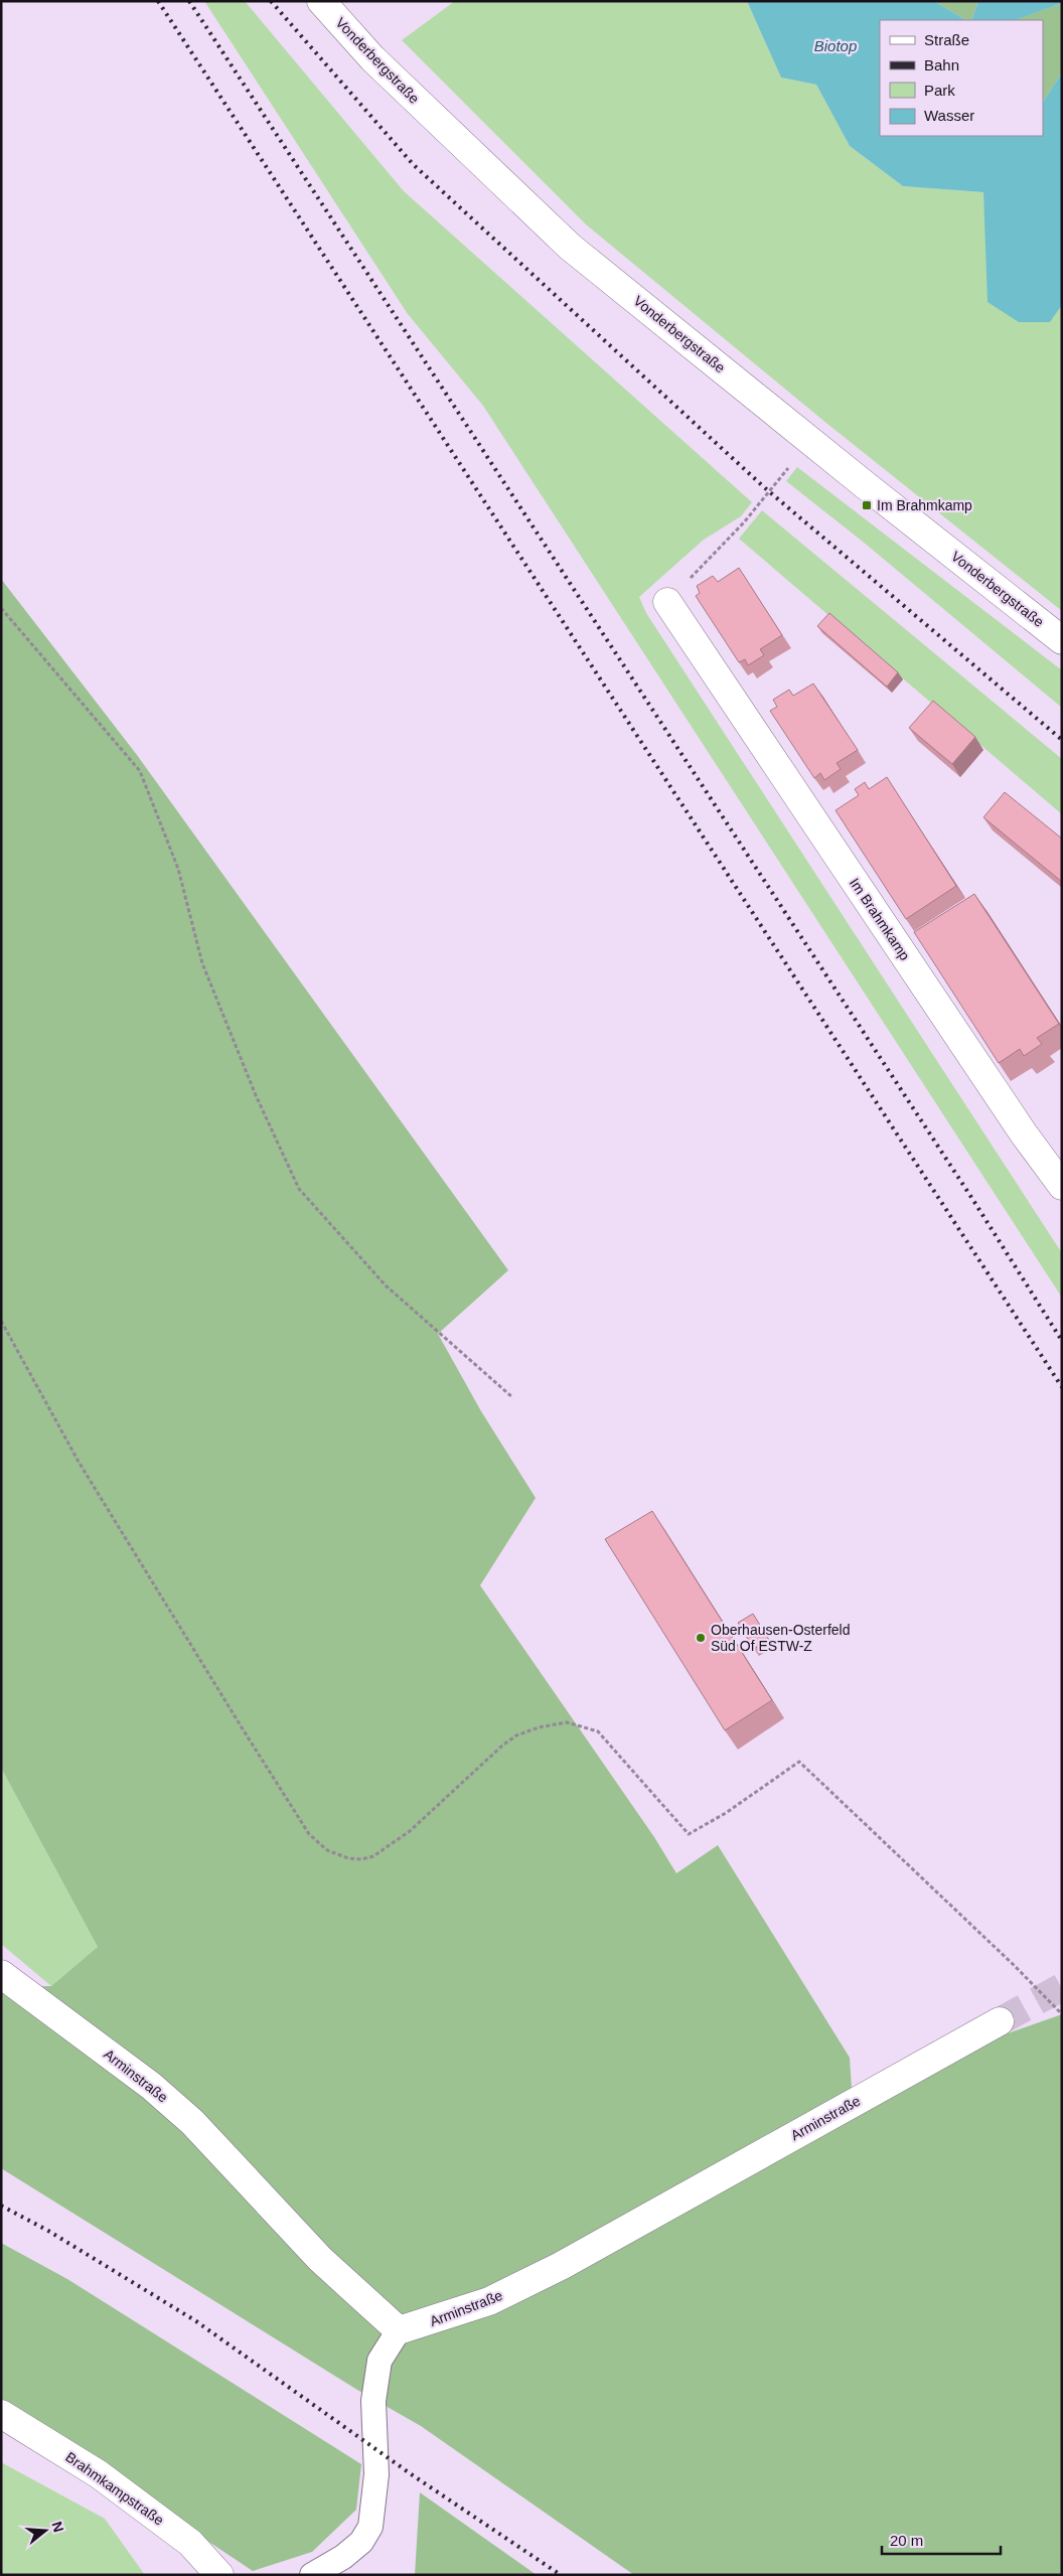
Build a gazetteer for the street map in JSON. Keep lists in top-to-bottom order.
{
  "streets": {
    "street": [
      "Vonderbergstraße",
      "Im Brahmkamp",
      "Arminstraße",
      "Brahmkampstraße"
    ]
  },
  "water": ["Biotop"],
  "places": {
    "transit": ["Im Brahmkamp"],
    "other": ["Oberhausen-Osterfeld Süd Of ESTW-Z"]
  },
  "legend": [
    "Straße",
    "Bahn",
    "Park",
    "Wasser"
  ],
  "scale_bar": "20 m",
  "north": "right"
}
